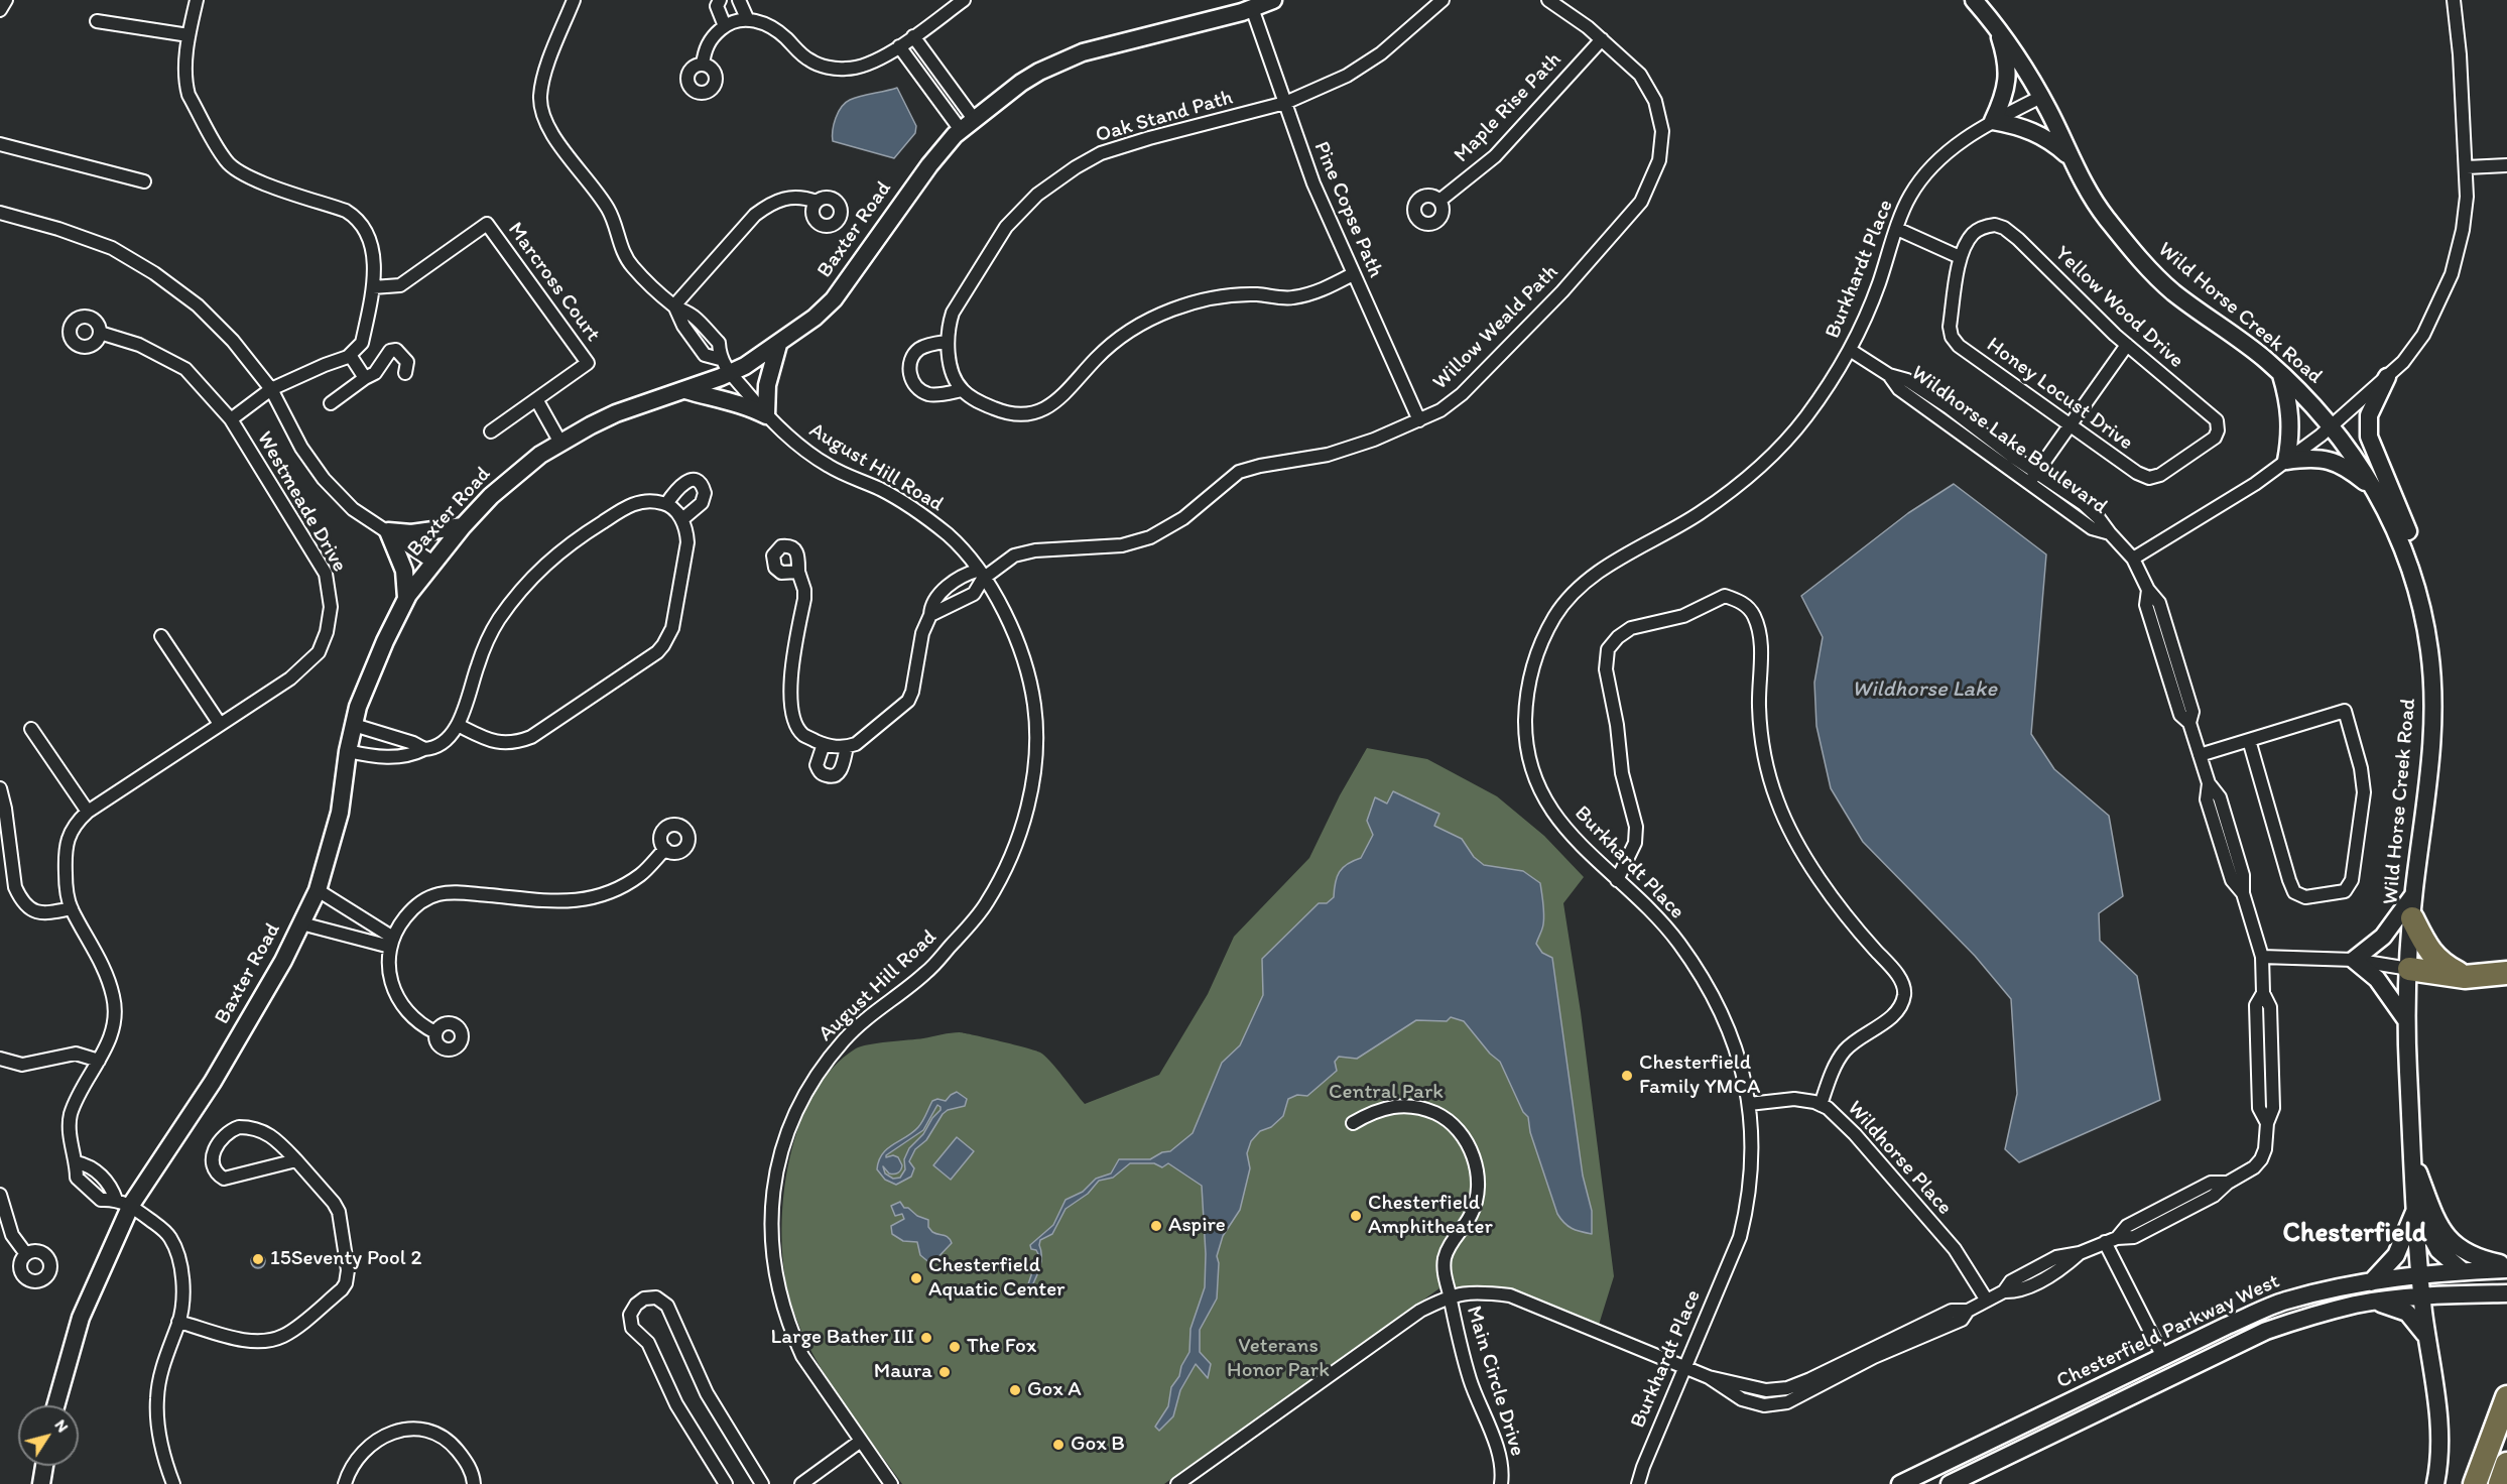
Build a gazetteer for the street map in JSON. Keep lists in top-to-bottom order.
{
  "streets": {
    "main road": ["Baxter Road", "Wild Horse Creek Road", "Chesterfield Parkway West"],
    "street": [
      "Maple Rise Path",
      "Oak Stand Path",
      "Pine Copse Path",
      "Burkhardt Place",
      "Marcross Court",
      "Yellow Wood Drive",
      "Willow Weald Path",
      "Honey Locust Drive",
      "Wildhorse Lake Boulevard",
      "August Hill Road",
      "Westmeade Drive",
      "Wildhorse Place",
      "Main Circle Drive"
    ]
  },
  "crossings": [
    ["Maple Rise Path", "Willow Weald Path"],
    ["Oak Stand Path", "Pine Copse Path"],
    ["Pine Copse Path", "Baxter Road"],
    ["Pine Copse Path", "Willow Weald Path"],
    ["Baxter Road", "August Hill Road"],
    ["Baxter Road", "Westmeade Drive"],
    ["Burkhardt Place", "Wild Horse Creek Road"],
    ["Burkhardt Place", "Wildhorse Lake Boulevard"],
    ["Burkhardt Place", "Wildhorse Place"],
    ["Yellow Wood Drive", "Honey Locust Drive"],
    ["Wild Horse Creek Road", "Chesterfield Parkway West"],
    ["Willow Weald Path", "August Hill Road"],
    ["Wildhorse Lake Boulevard", "Wildhorse Place"],
    ["Wildhorse Lake Boulevard", "Main Circle Drive"]
  ],
  "districts": ["Chesterfield"],
  "water": ["Wildhorse Lake"],
  "parks": ["Central Park", "Veterans Honor Park"],
  "places": [
    "Chesterfield Family YMCA",
    "Chesterfield Amphitheater",
    "Aspire",
    "15Seventy Pool 2",
    "Chesterfield Aquatic Center",
    "Large Bather III",
    "The Fox",
    "Maura",
    "Gox A",
    "Gox B"
  ],
  "north": "top right"
}
